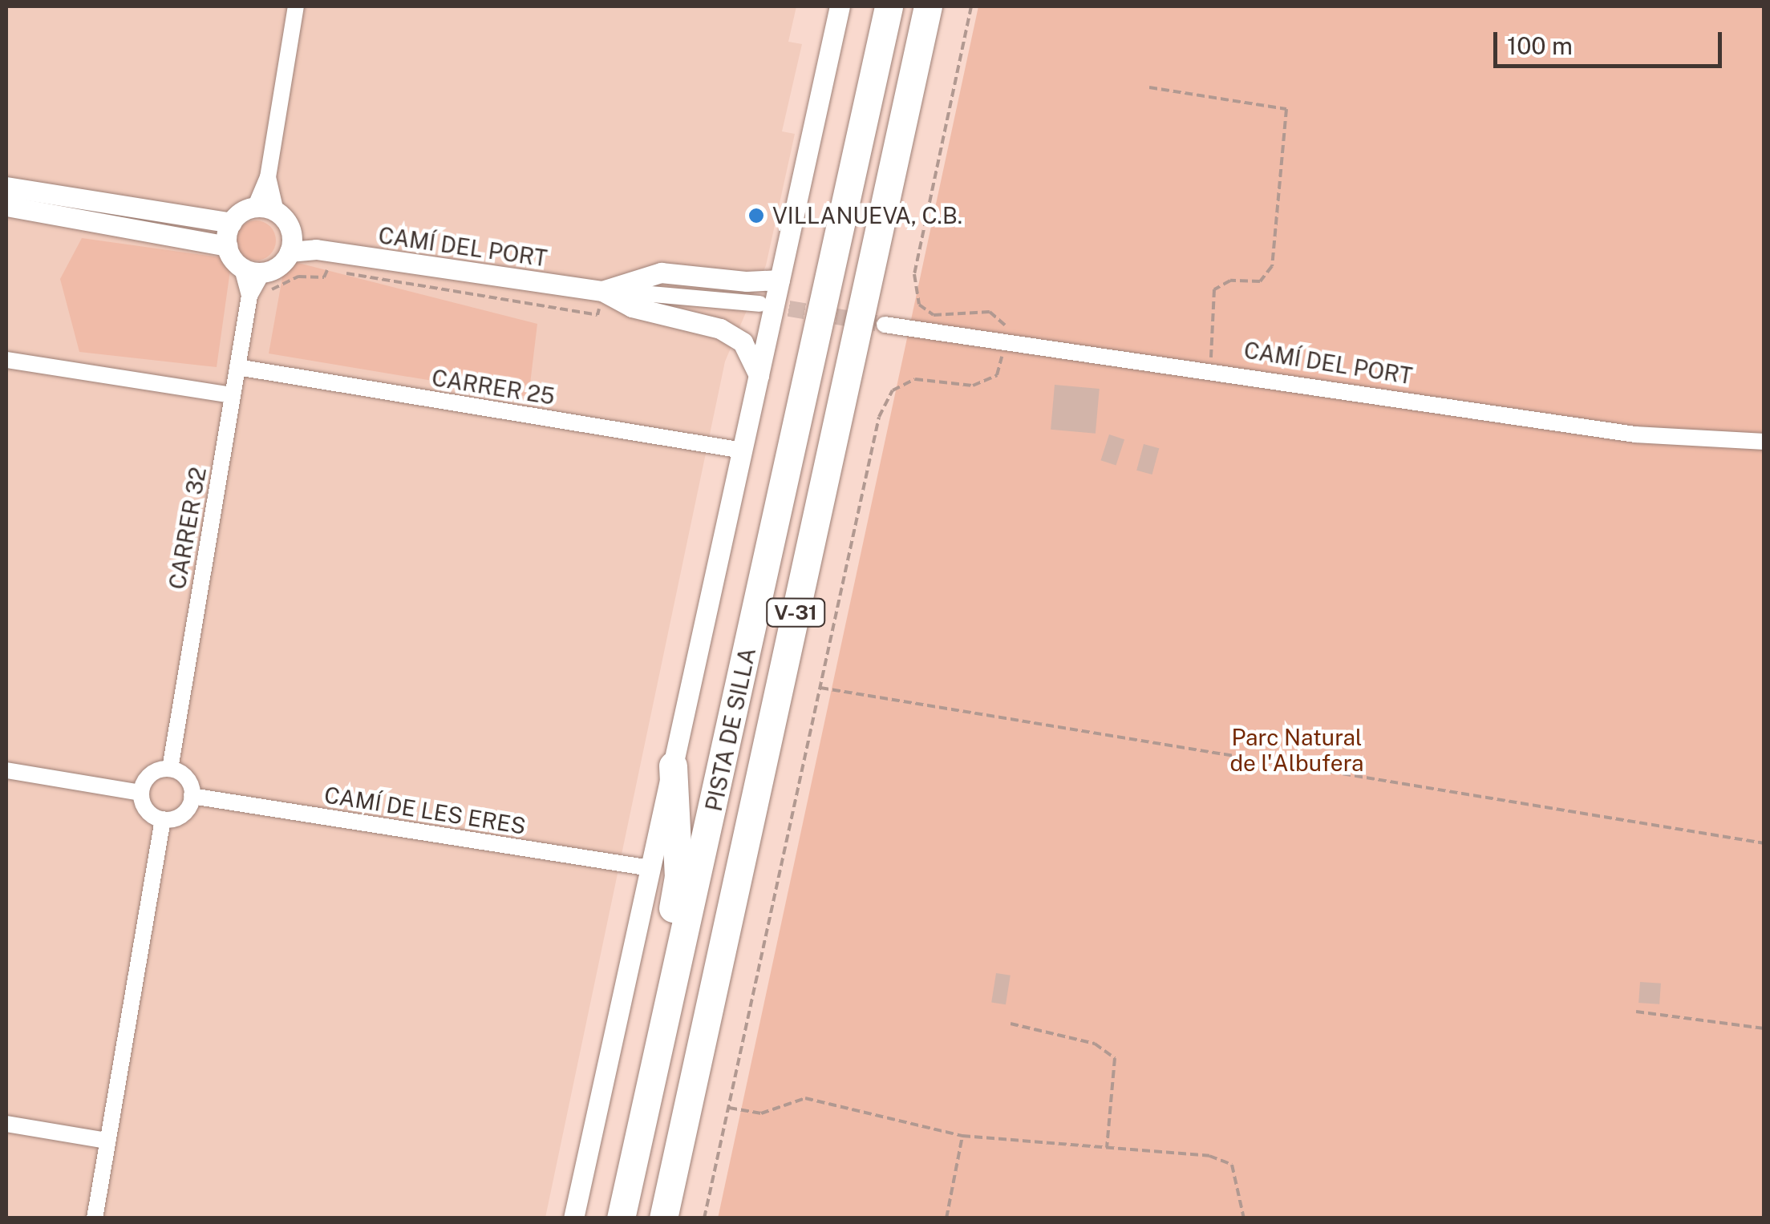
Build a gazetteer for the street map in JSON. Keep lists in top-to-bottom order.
{
  "streets": {
    "highway": ["V-31", "PISTA DE SILLA"],
    "street": [
      "CAMÍ DEL PORT",
      "CARRER 25",
      "CARRER 32",
      "CAMÍ DE LES ERES"
    ]
  },
  "crossings": [
    ["CAMÍ DEL PORT", "CARRER 32"],
    ["CARRER 25", "CARRER 32"],
    ["CARRER 32", "CAMÍ DE LES ERES"]
  ],
  "parks": ["Parc Natural de l'Albufera"],
  "places": ["VILLANUEVA, C.B."],
  "scale_bar": "100 m"
}
